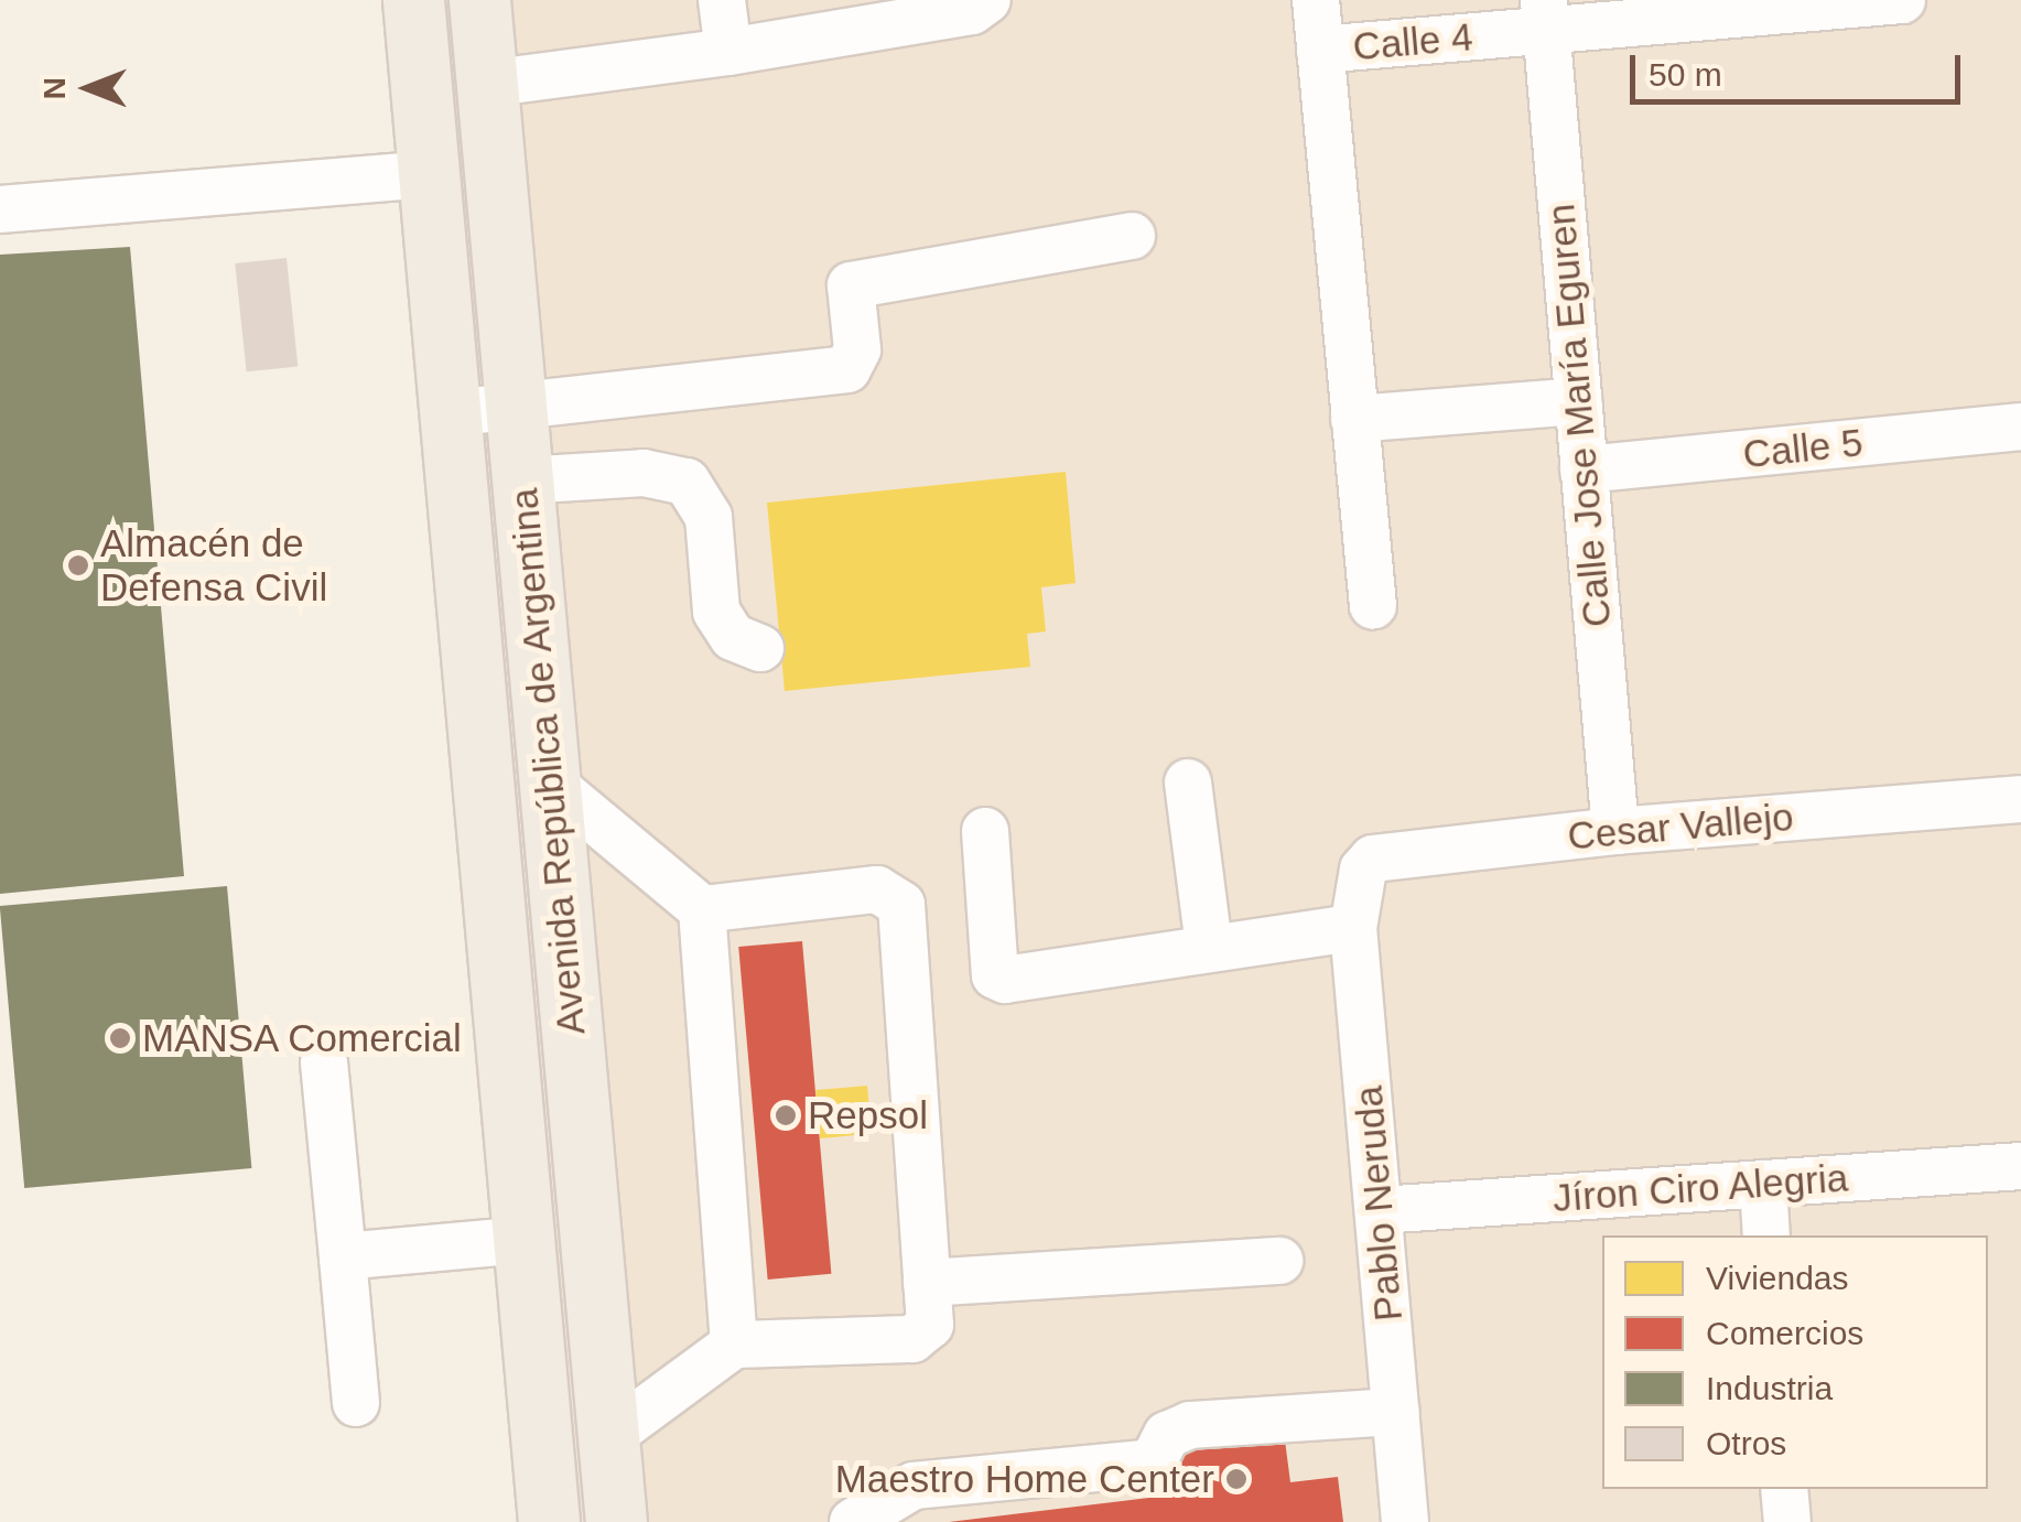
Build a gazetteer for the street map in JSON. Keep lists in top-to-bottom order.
{
  "streets": {
    "main road": ["Avenida República de Argentina"],
    "street": [
      "Calle 4",
      "Calle Jose María Eguren",
      "Calle 5",
      "Cesar Vallejo",
      "Jíron Ciro Alegria",
      "Pablo Neruda"
    ]
  },
  "crossings": [
    ["Calle 4", "Calle Jose María Eguren"],
    ["Calle Jose María Eguren", "Calle 5"],
    ["Calle Jose María Eguren", "Cesar Vallejo"],
    ["Cesar Vallejo", "Pablo Neruda"],
    ["Jíron Ciro Alegria", "Pablo Neruda"]
  ],
  "places": [
    "Almacén de Defensa Civil",
    "MANSA Comercial",
    "Repsol",
    "Maestro Home Center"
  ],
  "legend": [
    "Viviendas",
    "Comercios",
    "Industria",
    "Otros"
  ],
  "scale_bar": "50 m",
  "north": "left"
}
